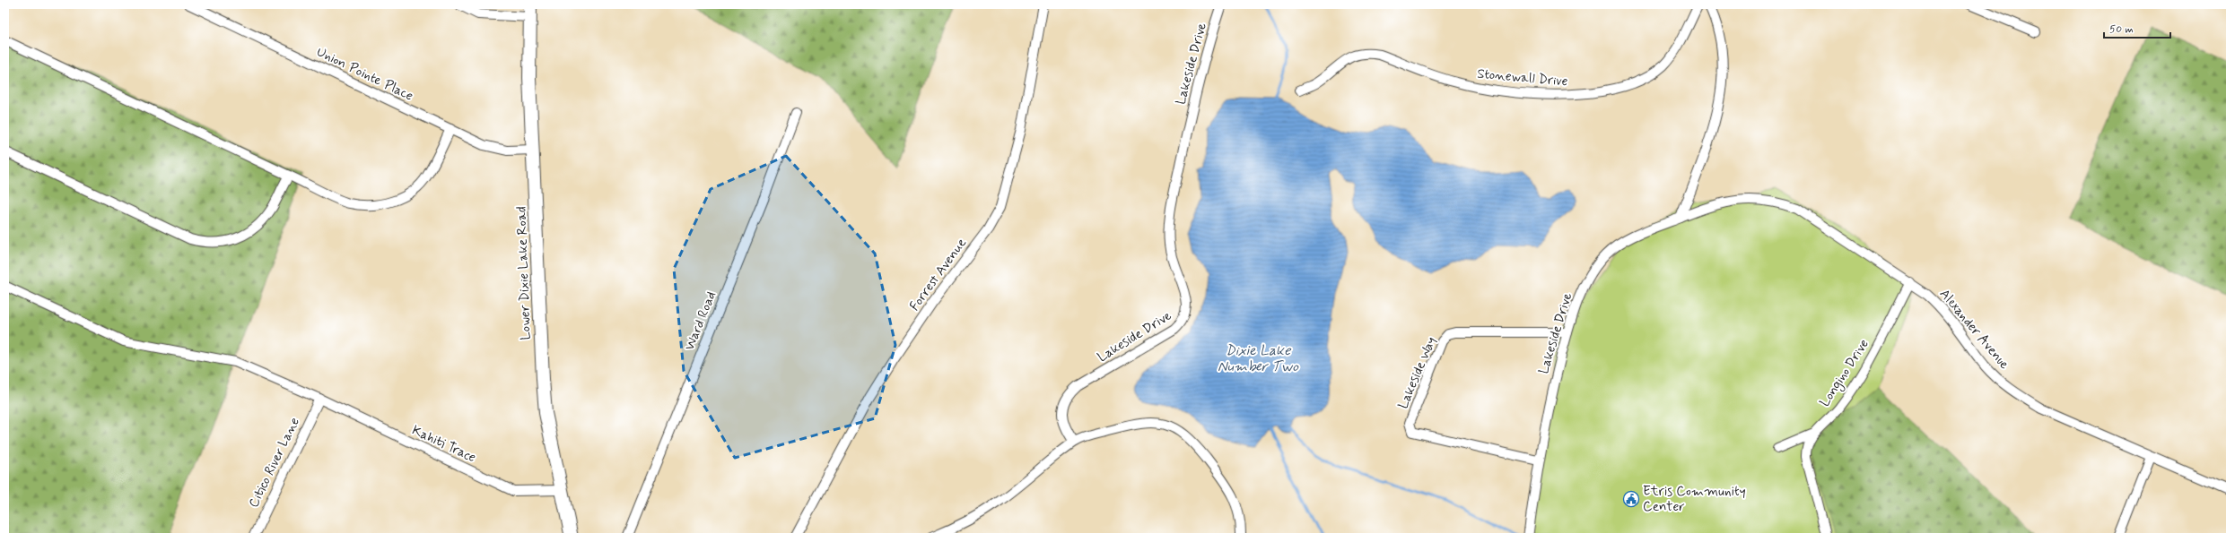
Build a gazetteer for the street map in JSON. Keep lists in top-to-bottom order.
{
  "streets": {
    "street": [
      "Lakeside Drive",
      "Union Pointe Place",
      "Stonewall Drive",
      "Lower Dixie Lake Road",
      "Forrest Avenue",
      "Ward Road",
      "Alexander Avenue",
      "Lakeside Way",
      "Longino Drive",
      "Kahiti Trace",
      "Citico River Lane"
    ]
  },
  "crossings": [
    ["Lakeside Drive", "Alexander Avenue"],
    ["Lakeside Drive", "Lakeside Way"],
    ["Union Pointe Place", "Lower Dixie Lake Road"],
    ["Lower Dixie Lake Road", "Kahiti Trace"],
    ["Alexander Avenue", "Longino Drive"],
    ["Kahiti Trace", "Citico River Lane"]
  ],
  "water": ["Dixie Lake Number Two"],
  "places": {
    "public building": ["Etris Community Center"]
  },
  "scale_bar": "50 m"
}
